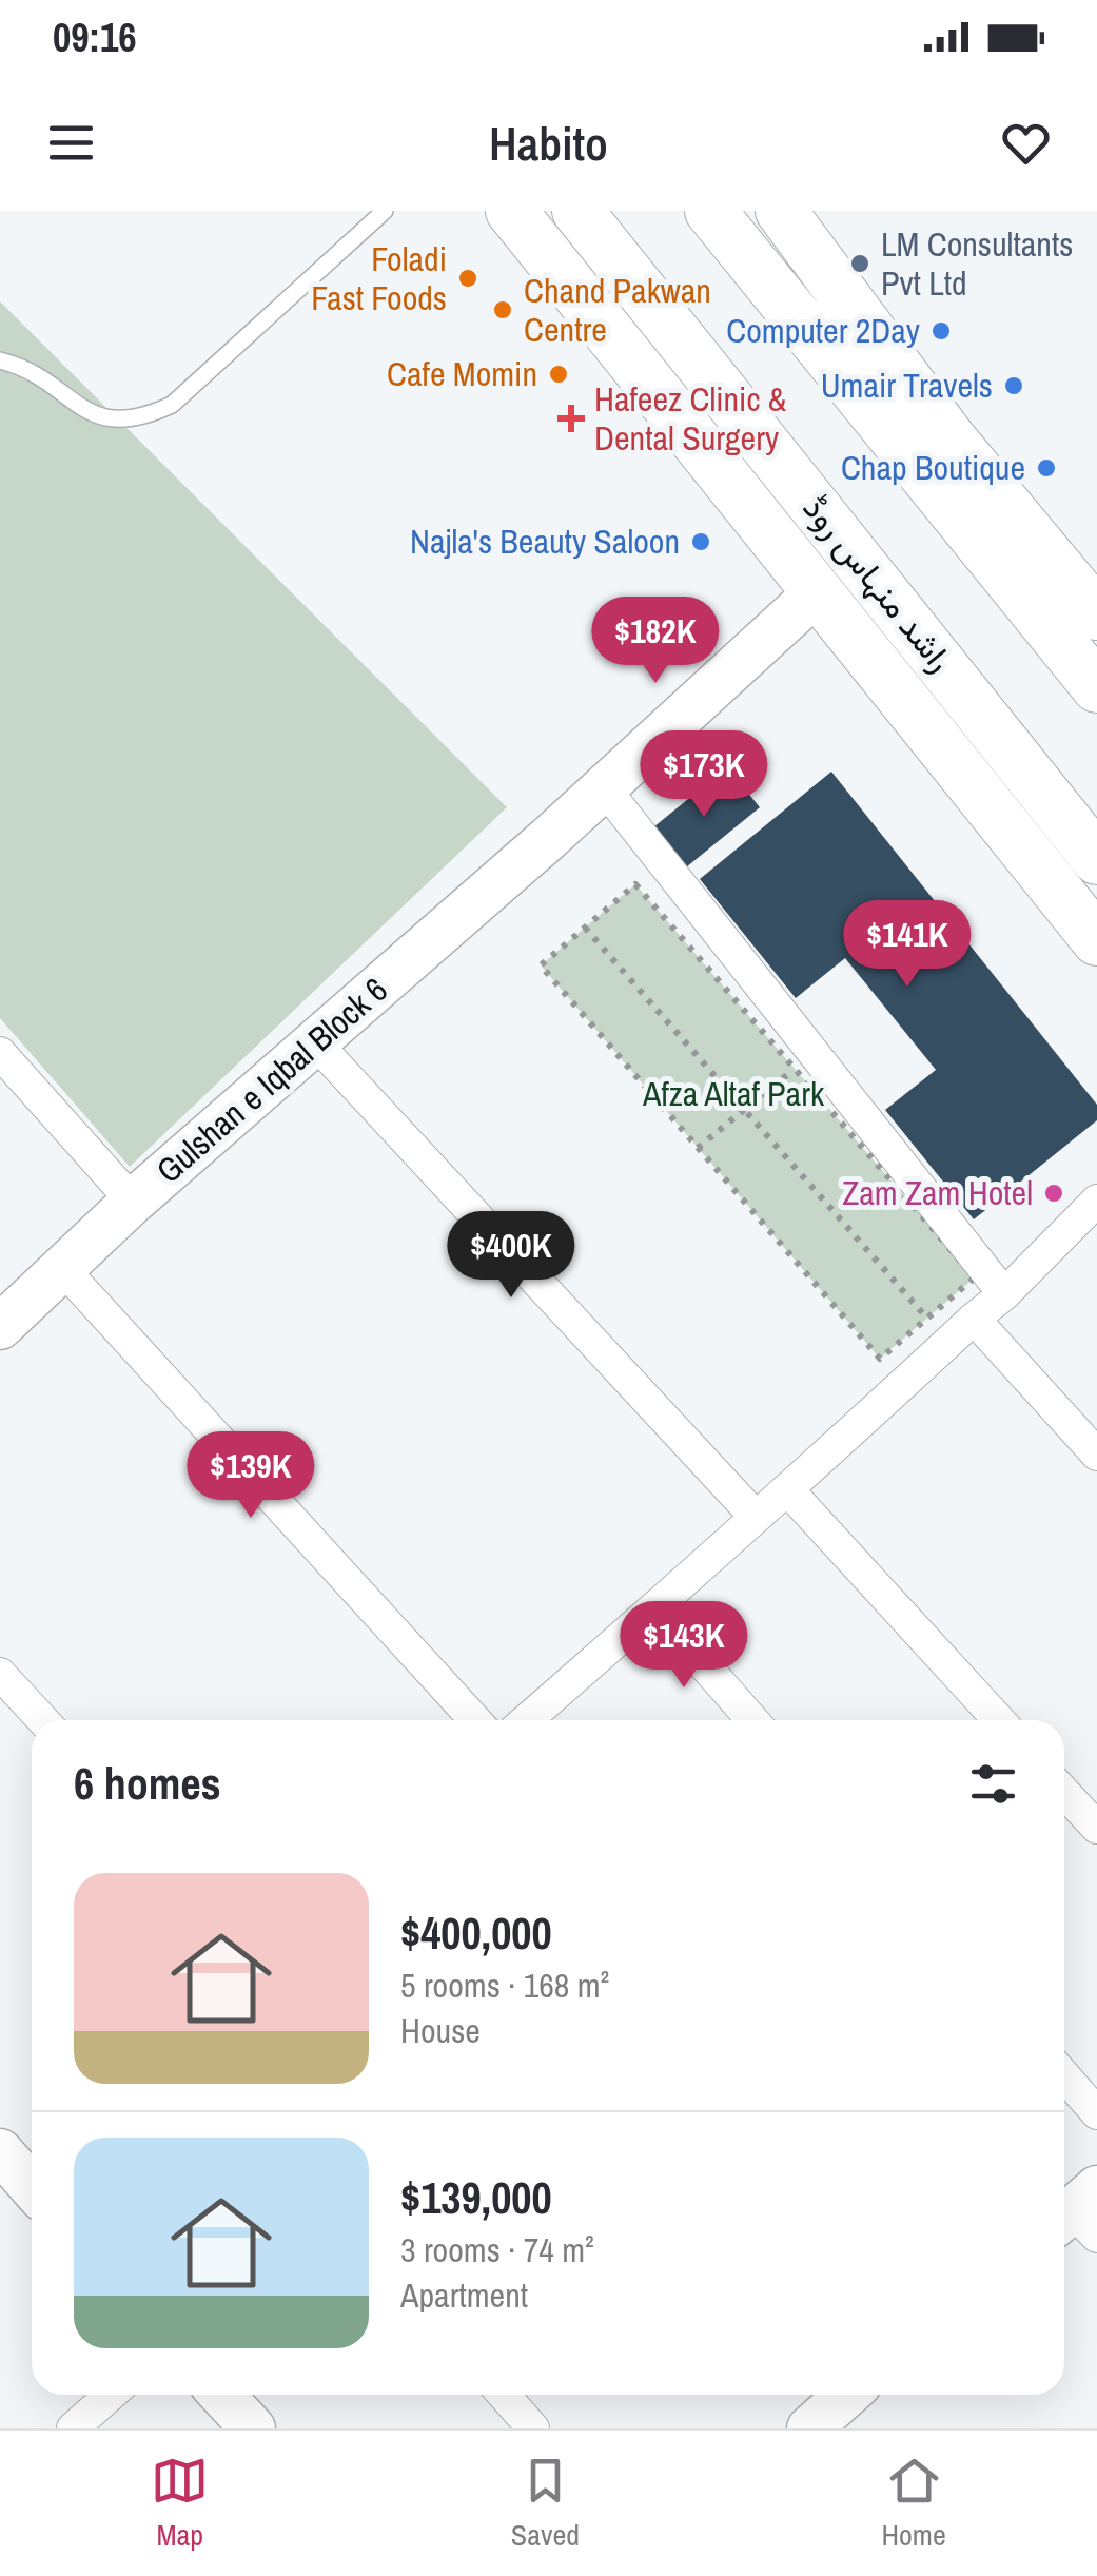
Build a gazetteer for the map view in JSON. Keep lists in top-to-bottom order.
{
  "streets": {
    "main road": ["راشد منہاس روڈ"],
    "street": ["Gulshan e Iqbal Block 6"]
  },
  "parks": ["Afza Altaf Park"],
  "places": {
    "other": [
      "LM Consultants Pvt Ltd",
      "Foladi Fast Foods",
      "Chand Pakwan Centre",
      "Computer 2Day",
      "Cafe Momin",
      "Umair Travels",
      "Chap Boutique",
      "Najla's Beauty Saloon",
      "Zam Zam Hotel"
    ],
    "health": ["Hafeez Clinic & Dental Surgery"]
  },
  "page": {
    "status": "09:16",
    "header": "Habito",
    "price": [
      "$182K",
      "$173K",
      "$141K",
      "$400K",
      "$139K",
      "$143K"
    ],
    "heading": "6 homes",
    "list": [
      {
        "name": "$400,000",
        "note": "5 rooms · 168 m² · House"
      },
      {
        "name": "$139,000",
        "note": "3 rooms · 74 m² · Apartment"
      }
    ],
    "tabs": ["Map", "Saved", "Home"]
  }
}
